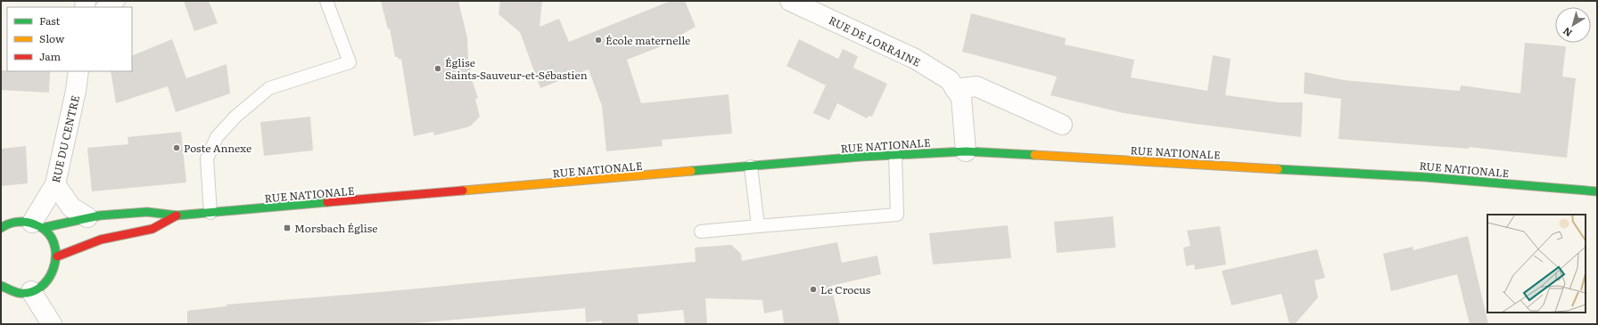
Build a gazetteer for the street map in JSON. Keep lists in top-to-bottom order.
{
  "streets": {
    "main road": ["RUE NATIONALE"],
    "street": ["RUE DE LORRAINE", "RUE DU CENTRE"]
  },
  "crossings": [
    ["RUE DE LORRAINE", "RUE NATIONALE"],
    ["RUE DU CENTRE", "RUE NATIONALE"]
  ],
  "places": {
    "other": [
      "École maternelle",
      "Église Saints-Sauveur-et-Sébastien",
      "Poste Annexe",
      "Le Crocus"
    ],
    "transit": ["Morsbach Église"]
  },
  "legend": ["Fast", "Slow", "Jam"],
  "north": "bottom left"
}
